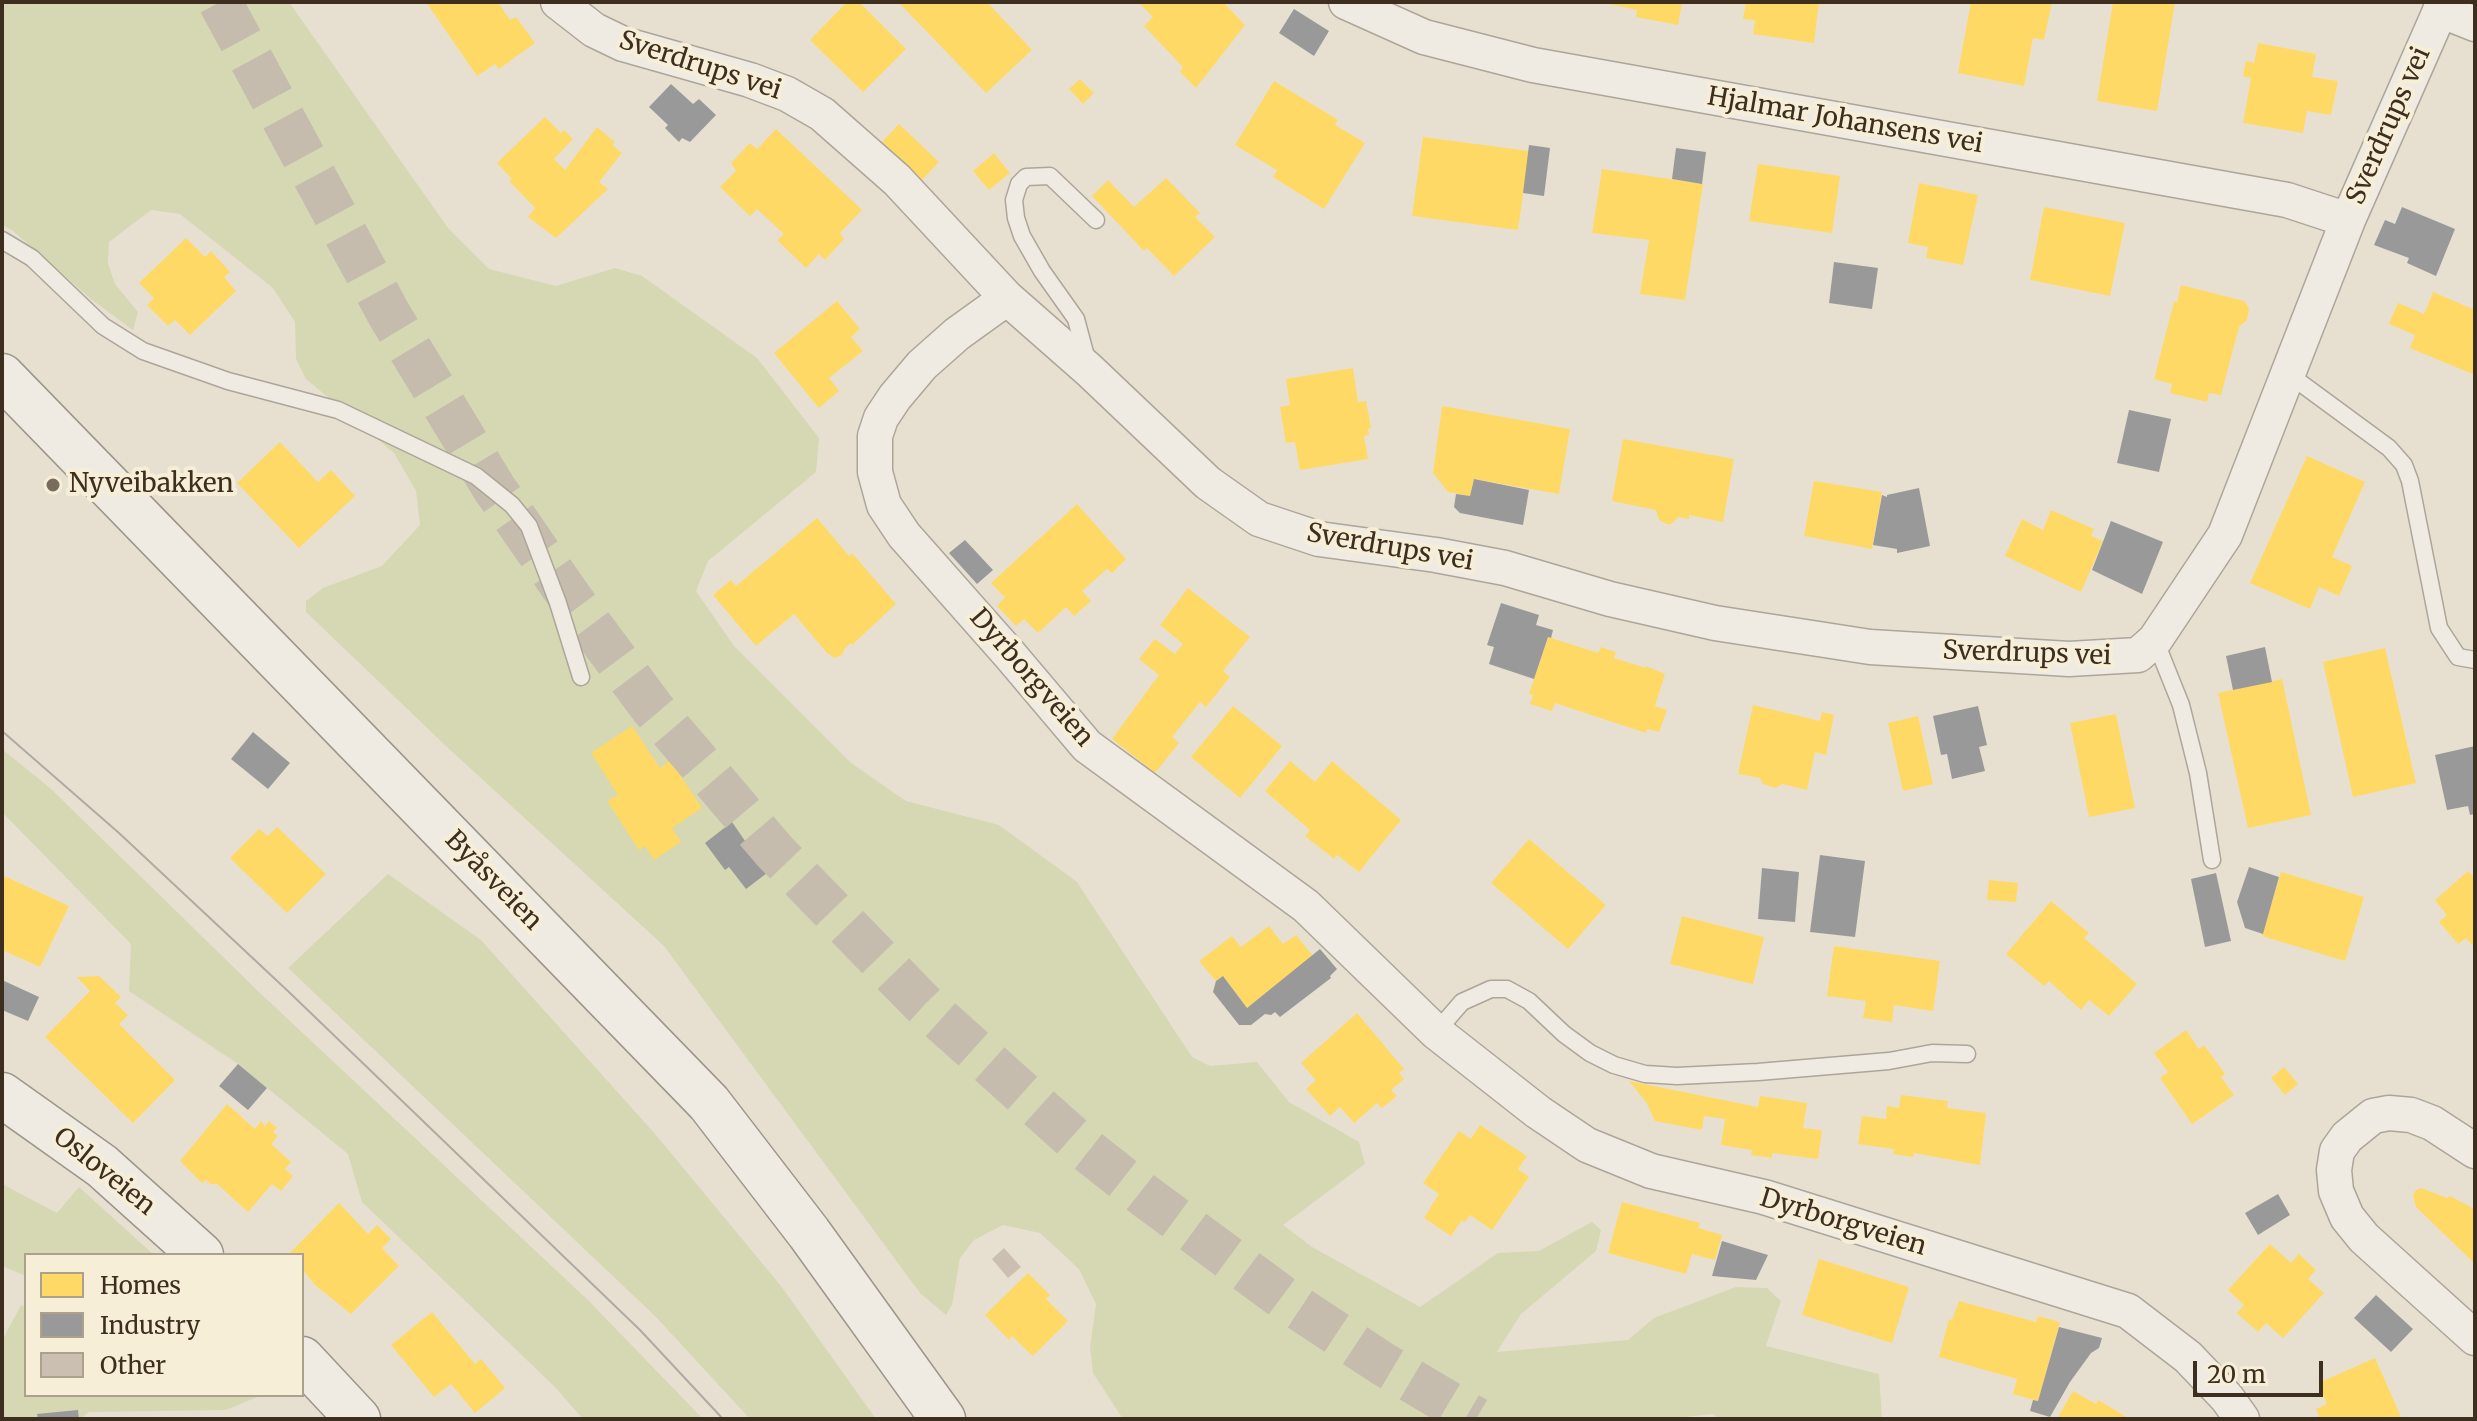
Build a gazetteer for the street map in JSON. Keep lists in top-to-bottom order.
{
  "streets": {
    "main road": ["Byåsveien", "Osloveien"],
    "street": ["Sverdrups vei", "Hjalmar Johansens vei", "Dyrborgveien"]
  },
  "crossings": [
    ["Sverdrups vei", "Hjalmar Johansens vei"],
    ["Sverdrups vei", "Dyrborgveien"]
  ],
  "places": ["Nyveibakken"],
  "legend": ["Homes", "Industry", "Other"],
  "scale_bar": "20 m"
}
